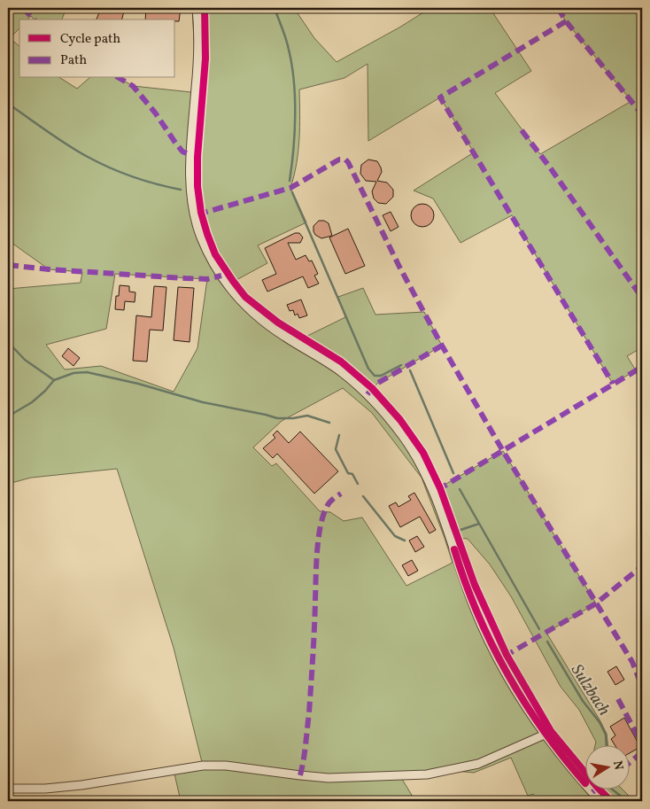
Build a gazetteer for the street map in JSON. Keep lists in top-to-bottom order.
{
  "water": ["Sulzbach"],
  "legend": ["Cycle path", "Path"],
  "north": "right"
}
